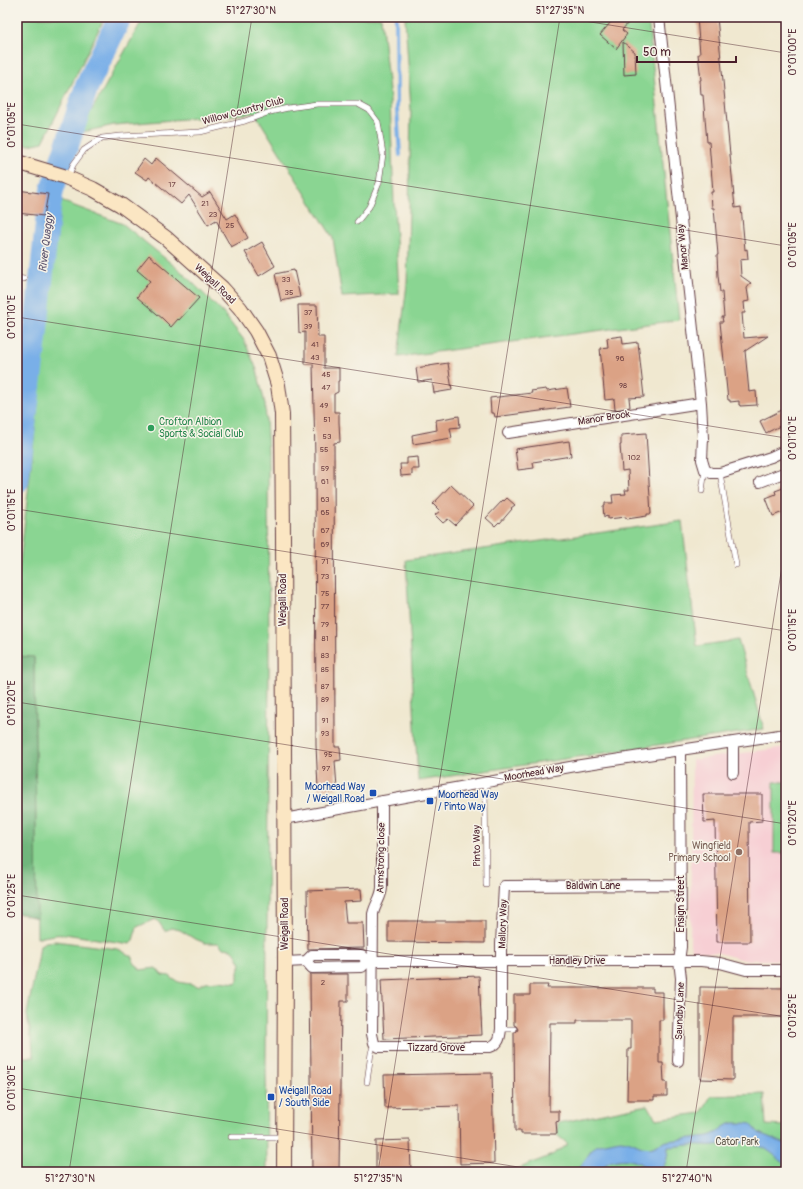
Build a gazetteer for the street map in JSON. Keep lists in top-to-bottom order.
{
  "streets": {
    "street": [
      "Manor Way",
      "Weigall Road",
      "Manor Brook",
      "Moorhead Way",
      "Armstrong close",
      "Baldwin Lane",
      "Ensign Street",
      "Mallory Way",
      "Handley Drive",
      "Saundby Lane",
      "Tizzard Grove"
    ],
    "lane": ["Willow Country Club", "Pinto Way"]
  },
  "crossings": [
    ["Willow Country Club", "Weigall Road"],
    ["Manor Way", "Manor Brook"],
    ["Weigall Road", "Moorhead Way"],
    ["Weigall Road", "Handley Drive"],
    ["Moorhead Way", "Pinto Way"],
    ["Moorhead Way", "Armstrong close"],
    ["Moorhead Way", "Ensign Street"],
    ["Armstrong close", "Handley Drive"],
    ["Baldwin Lane", "Ensign Street"],
    ["Baldwin Lane", "Mallory Way"],
    ["Ensign Street", "Handley Drive"],
    ["Ensign Street", "Saundby Lane"],
    ["Mallory Way", "Handley Drive"],
    ["Mallory Way", "Tizzard Grove"],
    ["Handley Drive", "Saundby Lane"],
    ["Handley Drive", "Tizzard Grove"]
  ],
  "water": ["River Quaggy"],
  "parks": ["Cator Park"],
  "places": {
    "other": ["Crofton Albion Sports & Social Club", "Wingfield Primary School"],
    "transit": ["Moorhead Way / Weigall Road", "Moorhead Way / Pinto Way", "Weigall Road / South Side"]
  },
  "house_numbers": [
    "17",
    "21",
    "23",
    "25",
    "33",
    "35",
    "37",
    "39",
    "41",
    "43",
    "96",
    "45",
    "98",
    "47",
    "49",
    "51",
    "53",
    "55",
    "102",
    "59",
    "61",
    "63",
    "65",
    "67",
    "69",
    "71",
    "73",
    "75",
    "77",
    "79",
    "81",
    "83",
    "85",
    "87",
    "89",
    "91",
    "93",
    "95",
    "97",
    "2"
  ],
  "scale_bar": "50 m",
  "coordinates": [
    "51°27'30\"N",
    "51°27'35\"N",
    "0°01'00\"E",
    "0°01'05\"E",
    "0°01'10\"E",
    "0°01'15\"E",
    "0°01'20\"E",
    "0°01'25\"E",
    "0°01'30\"E",
    "51°27'40\"N"
  ]
}
